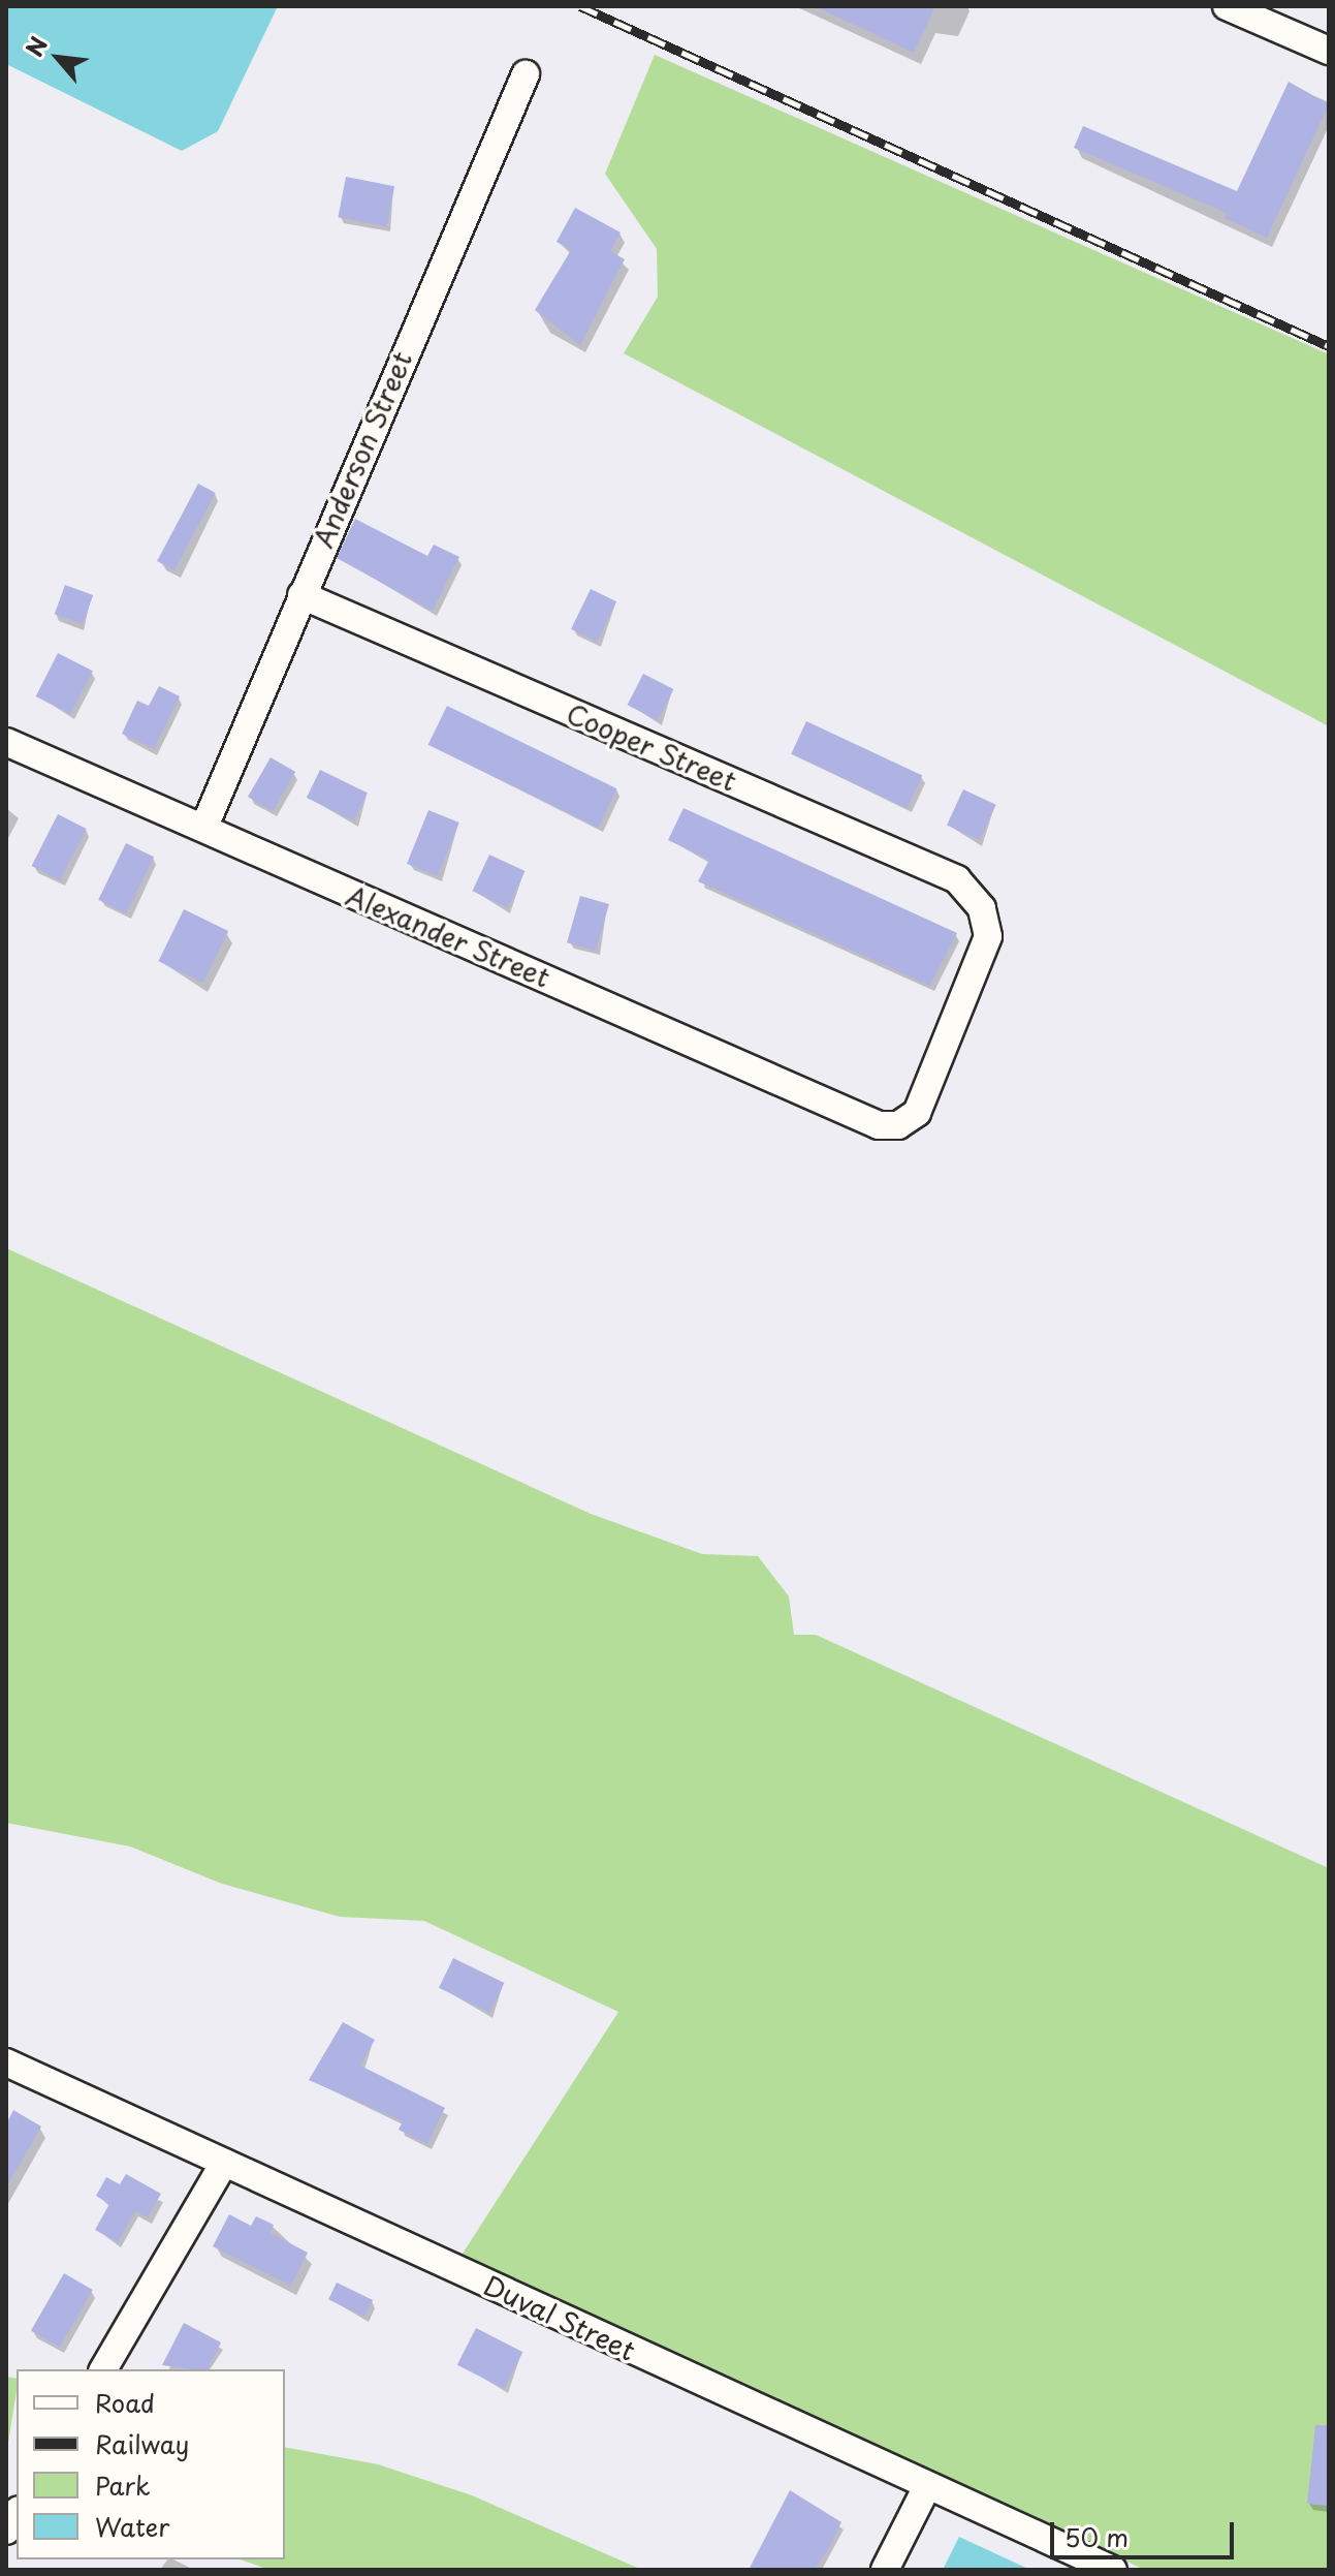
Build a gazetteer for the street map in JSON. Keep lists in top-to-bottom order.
{
  "streets": {
    "street": [
      "Anderson Street",
      "Cooper Street",
      "Alexander Street",
      "Duval Street"
    ]
  },
  "crossings": [
    ["Anderson Street", "Cooper Street"],
    ["Anderson Street", "Alexander Street"],
    ["Cooper Street", "Alexander Street"]
  ],
  "legend": [
    "Road",
    "Railway",
    "Park",
    "Water"
  ],
  "scale_bar": "50 m",
  "north": "top left"
}
